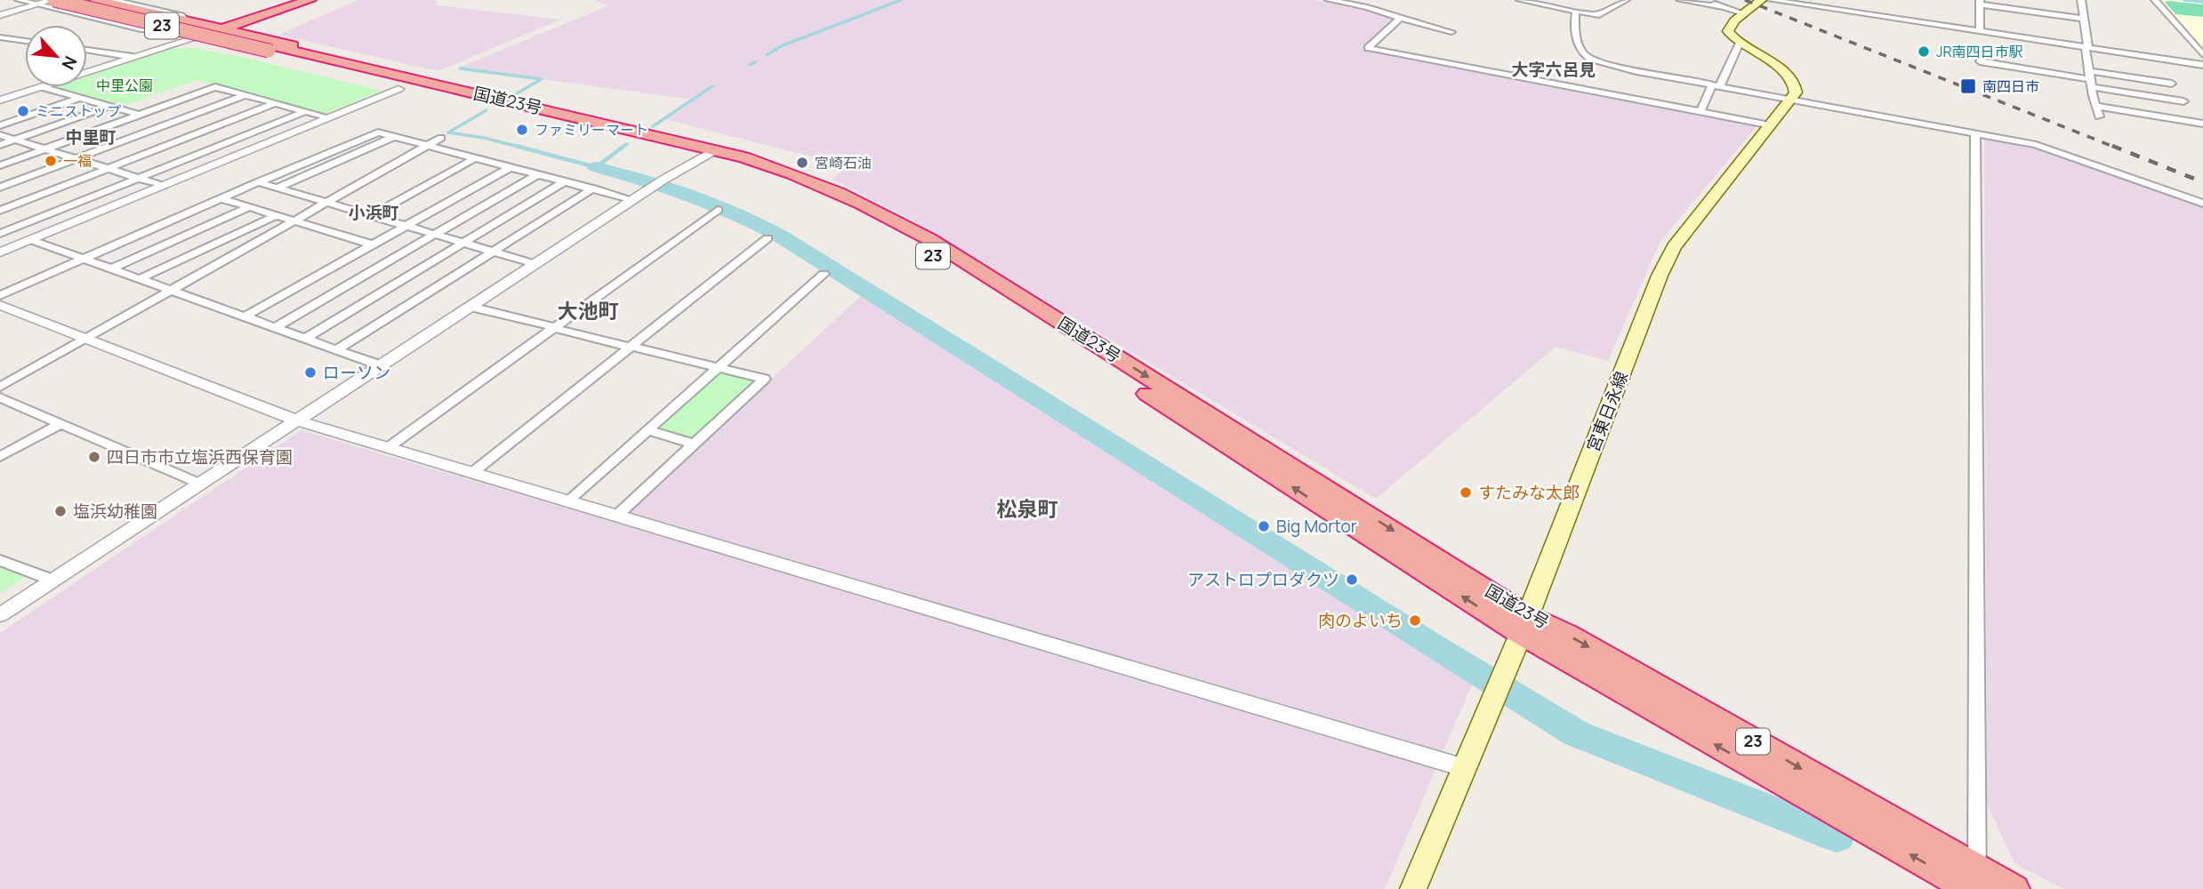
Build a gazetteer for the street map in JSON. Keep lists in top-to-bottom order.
{
  "streets": {
    "highway": ["23", "国道23号"],
    "main road": ["宮東日永線"]
  },
  "crossings": [
    ["国道23号", "宮東日永線"]
  ],
  "districts": [
    "大字六呂見",
    "中里町",
    "小浜町",
    "大池町",
    "松泉町"
  ],
  "parks": ["中里公園"],
  "places": {
    "other": [
      "JR南四日市駅",
      "ミニストップ",
      "ファミリーマート",
      "一福",
      "宮崎石油",
      "ローソン",
      "四日市市立塩浜西保育園",
      "すたみな太郎",
      "塩浜幼稚園",
      "Big Mortor",
      "アストロプロダクツ",
      "肉のよいち"
    ],
    "transit": ["南四日市"]
  },
  "north": "bottom right"
}
